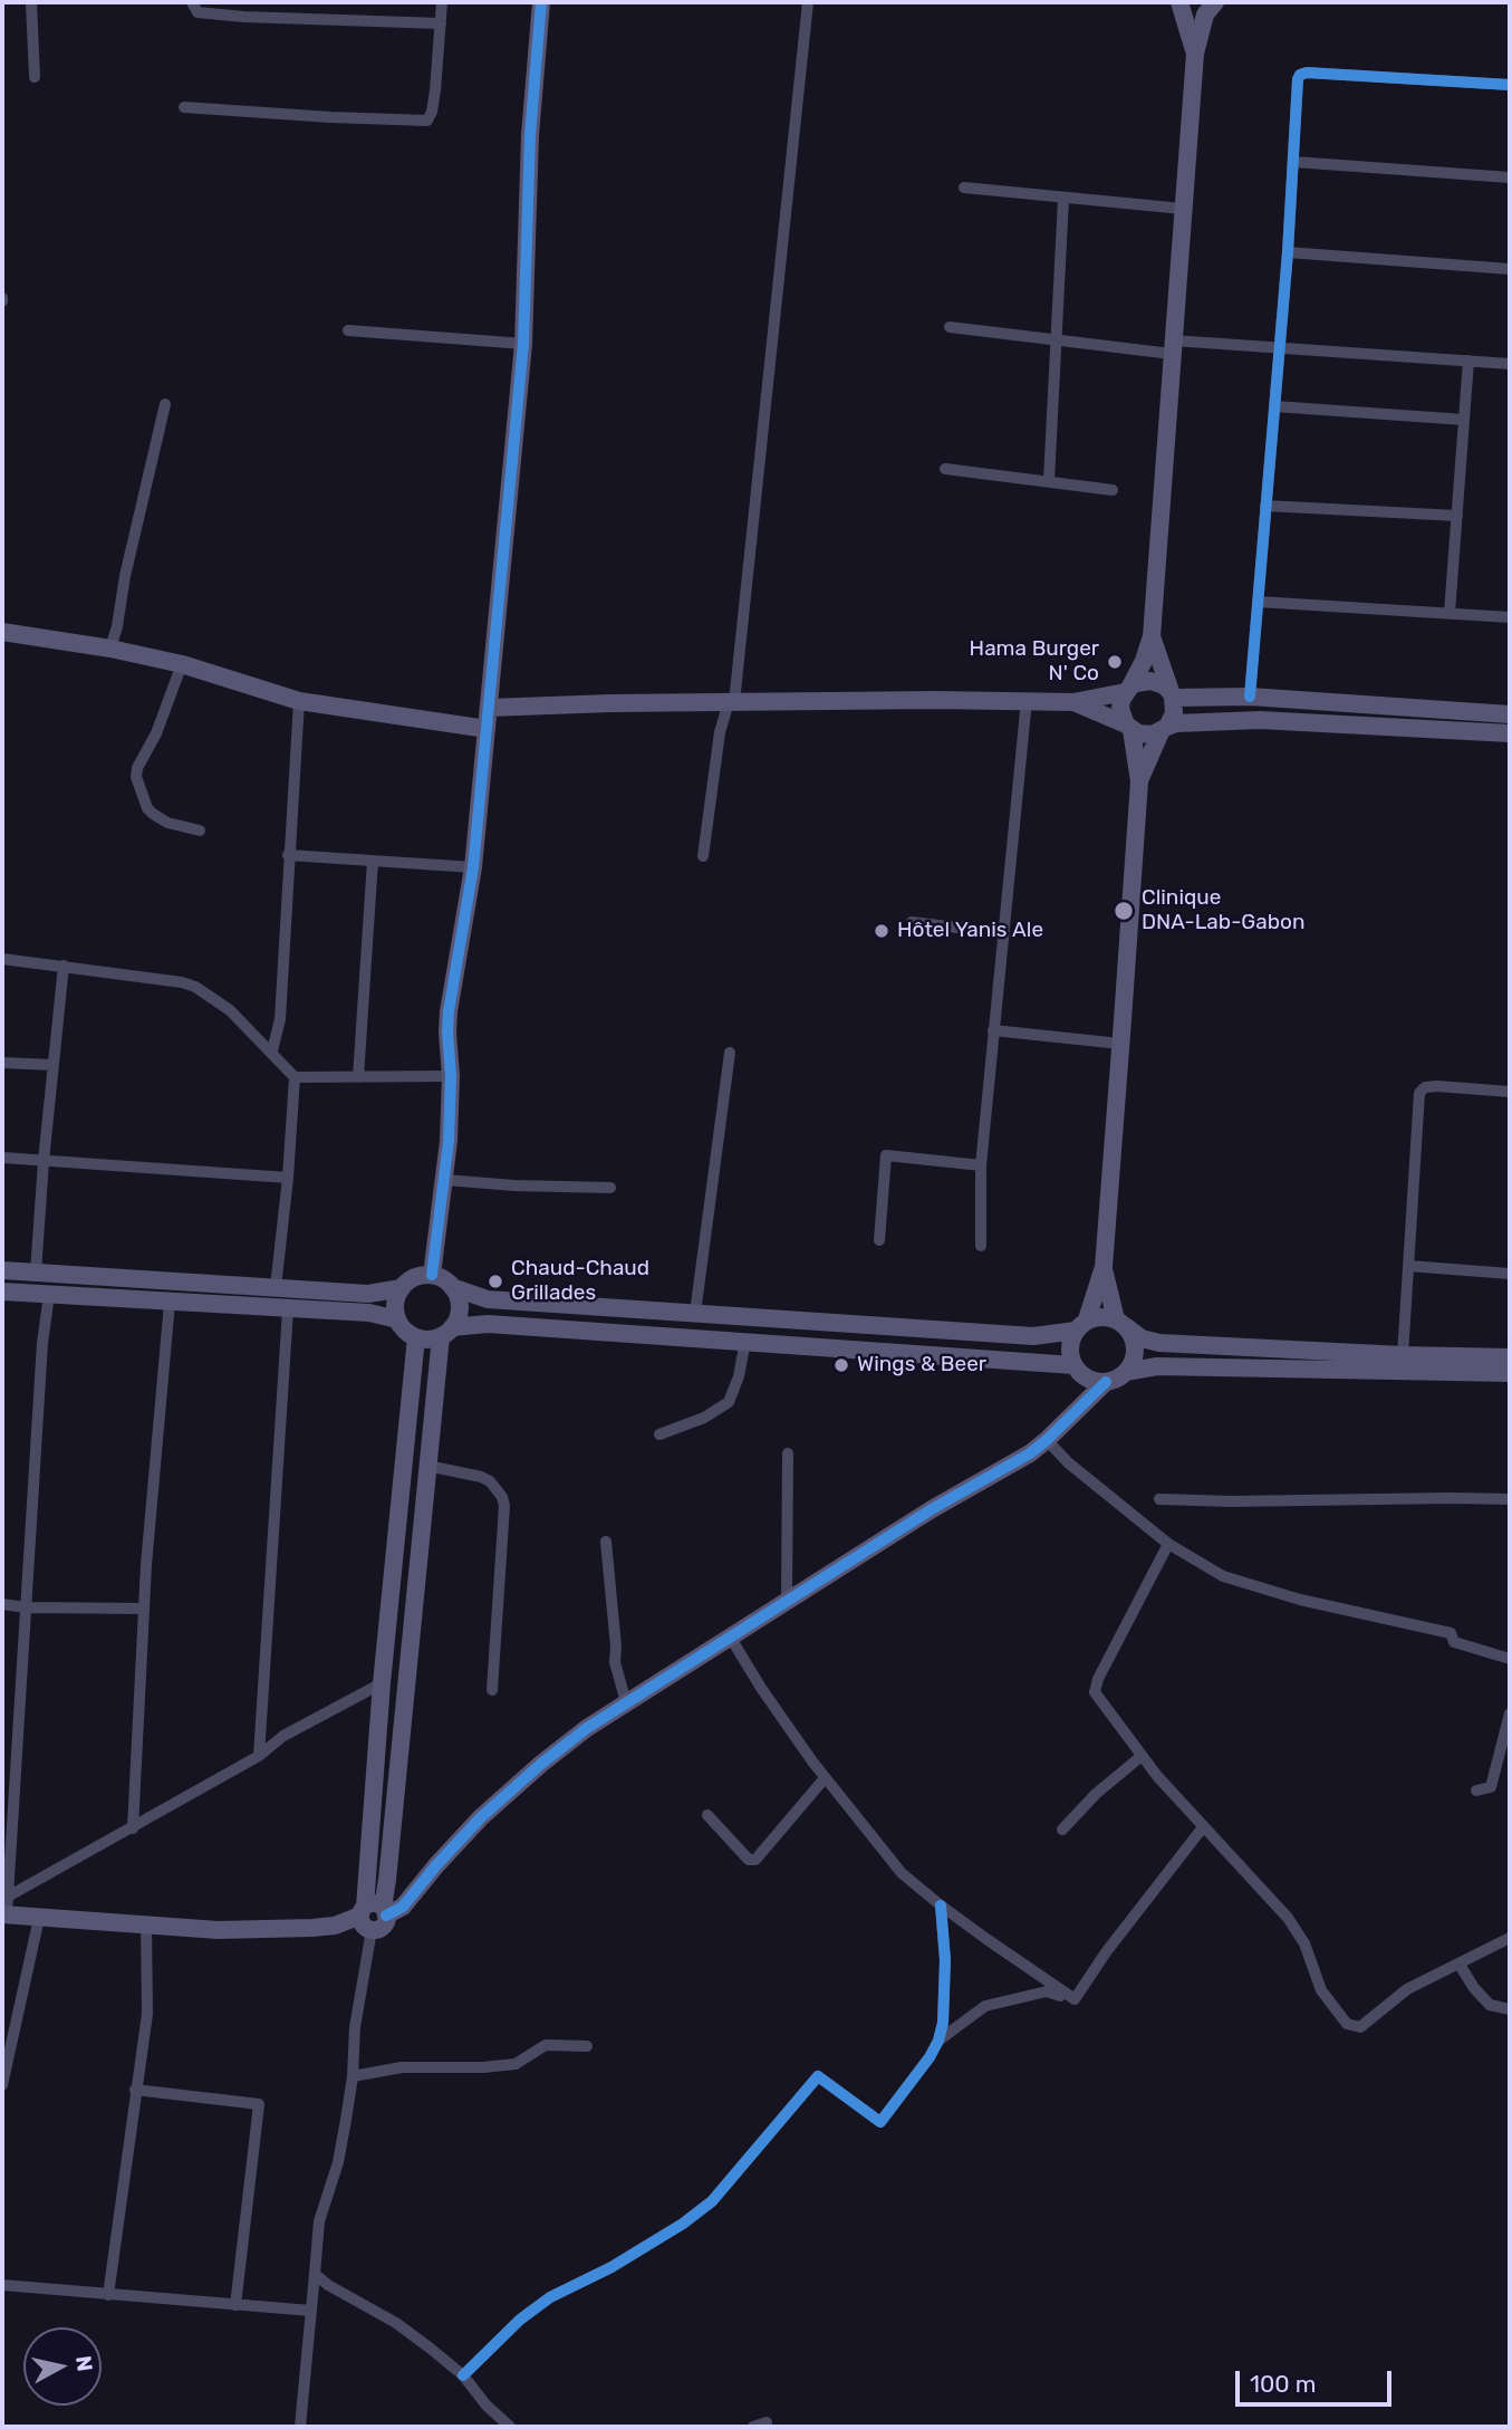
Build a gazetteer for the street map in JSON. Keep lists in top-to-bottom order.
{
  "places": [
    "Hama Burger N' Co",
    "Clinique DNA-Lab-Gabon",
    "Hôtel Yanis Ale",
    "Chaud-Chaud Grillades",
    "Wings & Beer"
  ],
  "scale_bar": "100 m",
  "north": "right"
}
